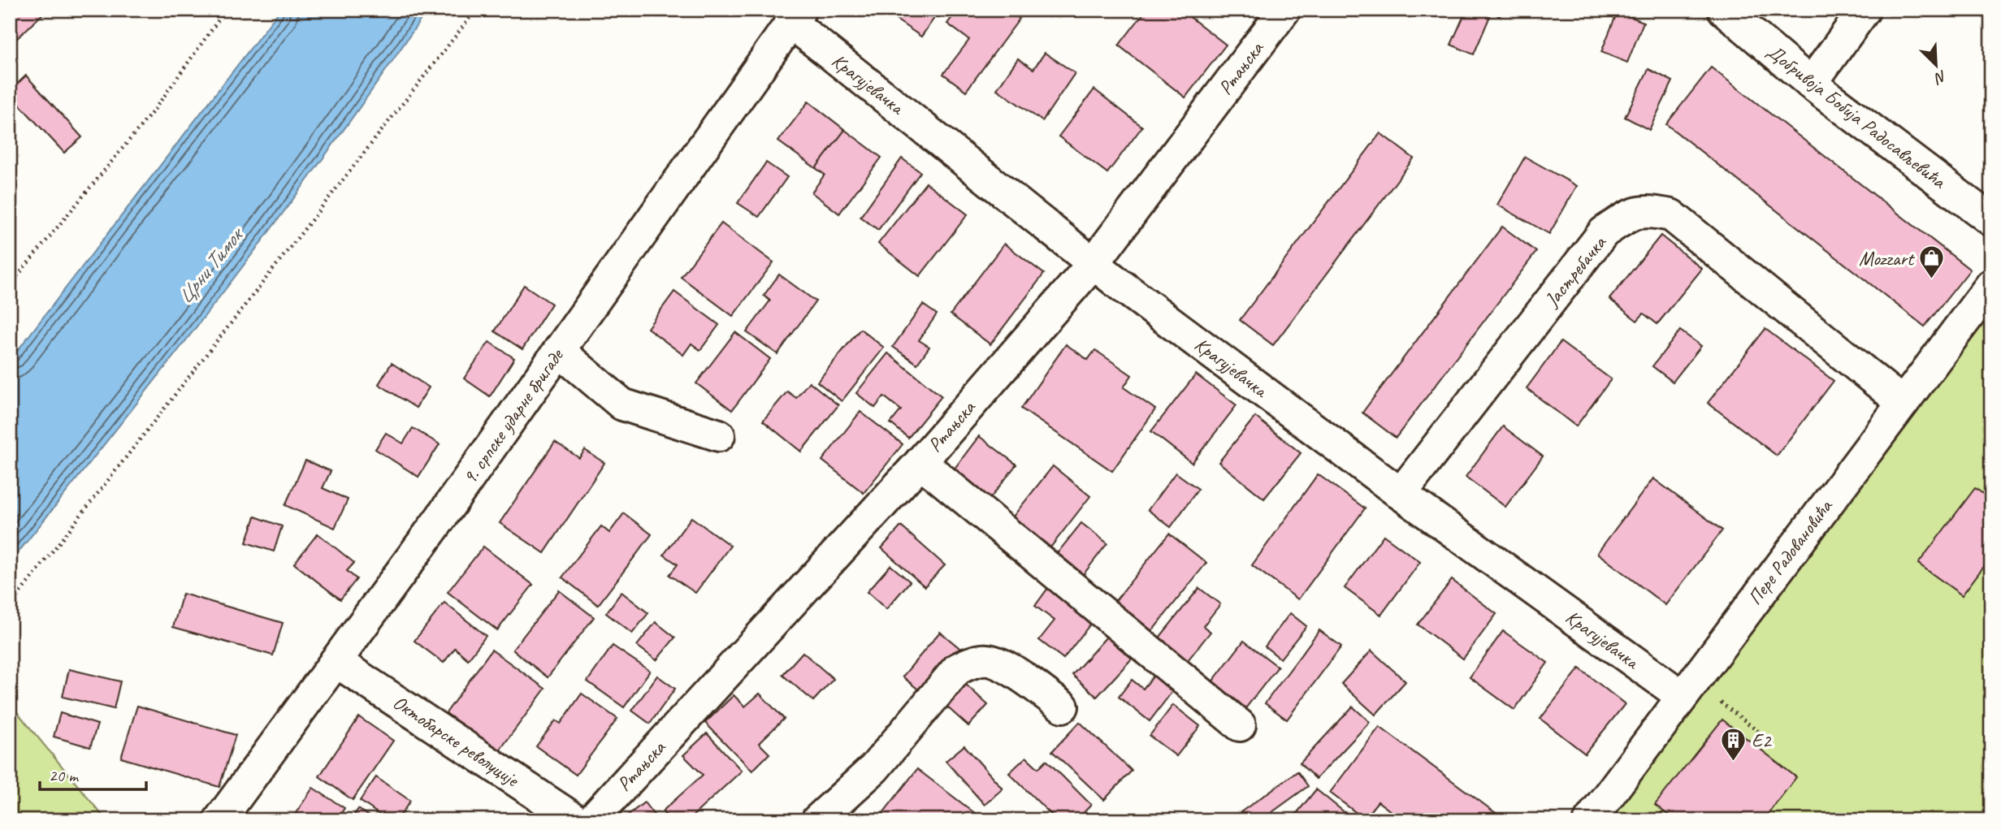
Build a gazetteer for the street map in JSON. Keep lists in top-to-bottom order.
{
  "streets": {
    "street": [
      "Ртањска",
      "Крагујевачка",
      "Добривоја Бобија Радосављевића",
      "Јастребачка",
      "9. српске ударне бригаде",
      "Пере Радовановића",
      "Октобарске револуције"
    ]
  },
  "crossings": [
    ["Ртањска", "Крагујевачка"],
    ["Ртањска", "Октобарске револуције"],
    ["Крагујевачка", "Јастребачка"],
    ["Крагујевачка", "9. српске ударне бригаде"],
    ["Крагујевачка", "Пере Радовановића"],
    ["Јастребачка", "Пере Радовановића"],
    ["9. српске ударне бригаде", "Октобарске револуције"]
  ],
  "water": ["Црни Тимок"],
  "places": {
    "shop": ["Mozzart"],
    "building": ["E2"]
  },
  "scale_bar": "20 m",
  "north": "bottom right"
}
